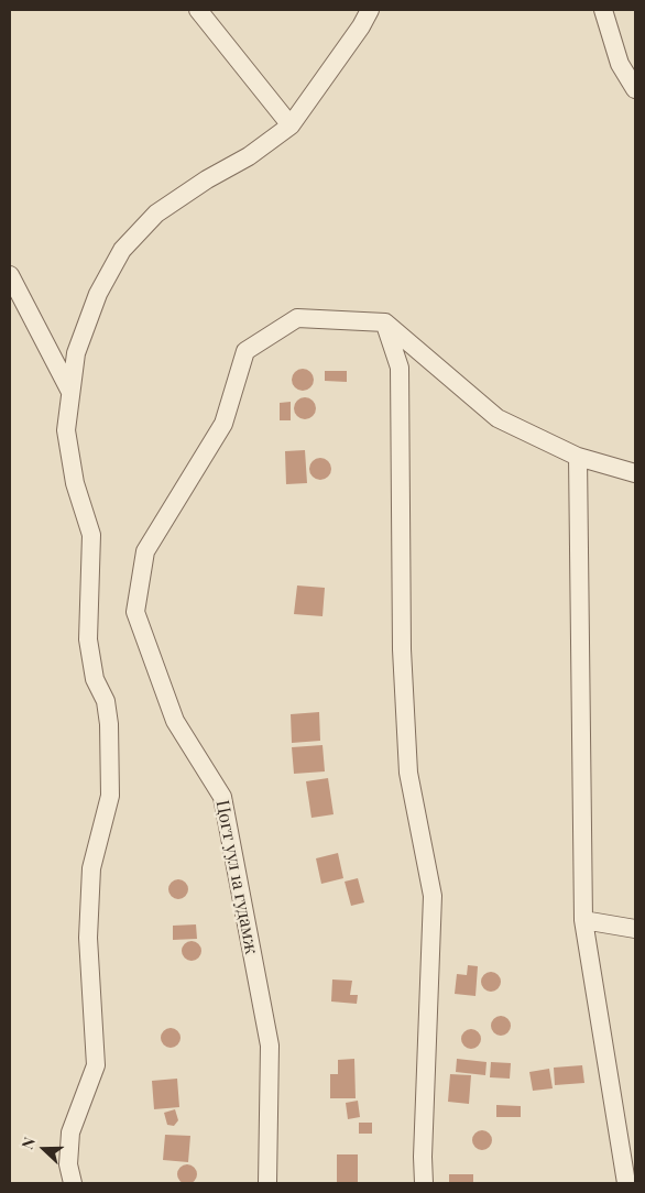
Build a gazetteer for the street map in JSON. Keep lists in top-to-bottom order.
{
  "streets": {
    "street": ["Цогт уул 1а гудамж"]
  },
  "north": "left"
}
